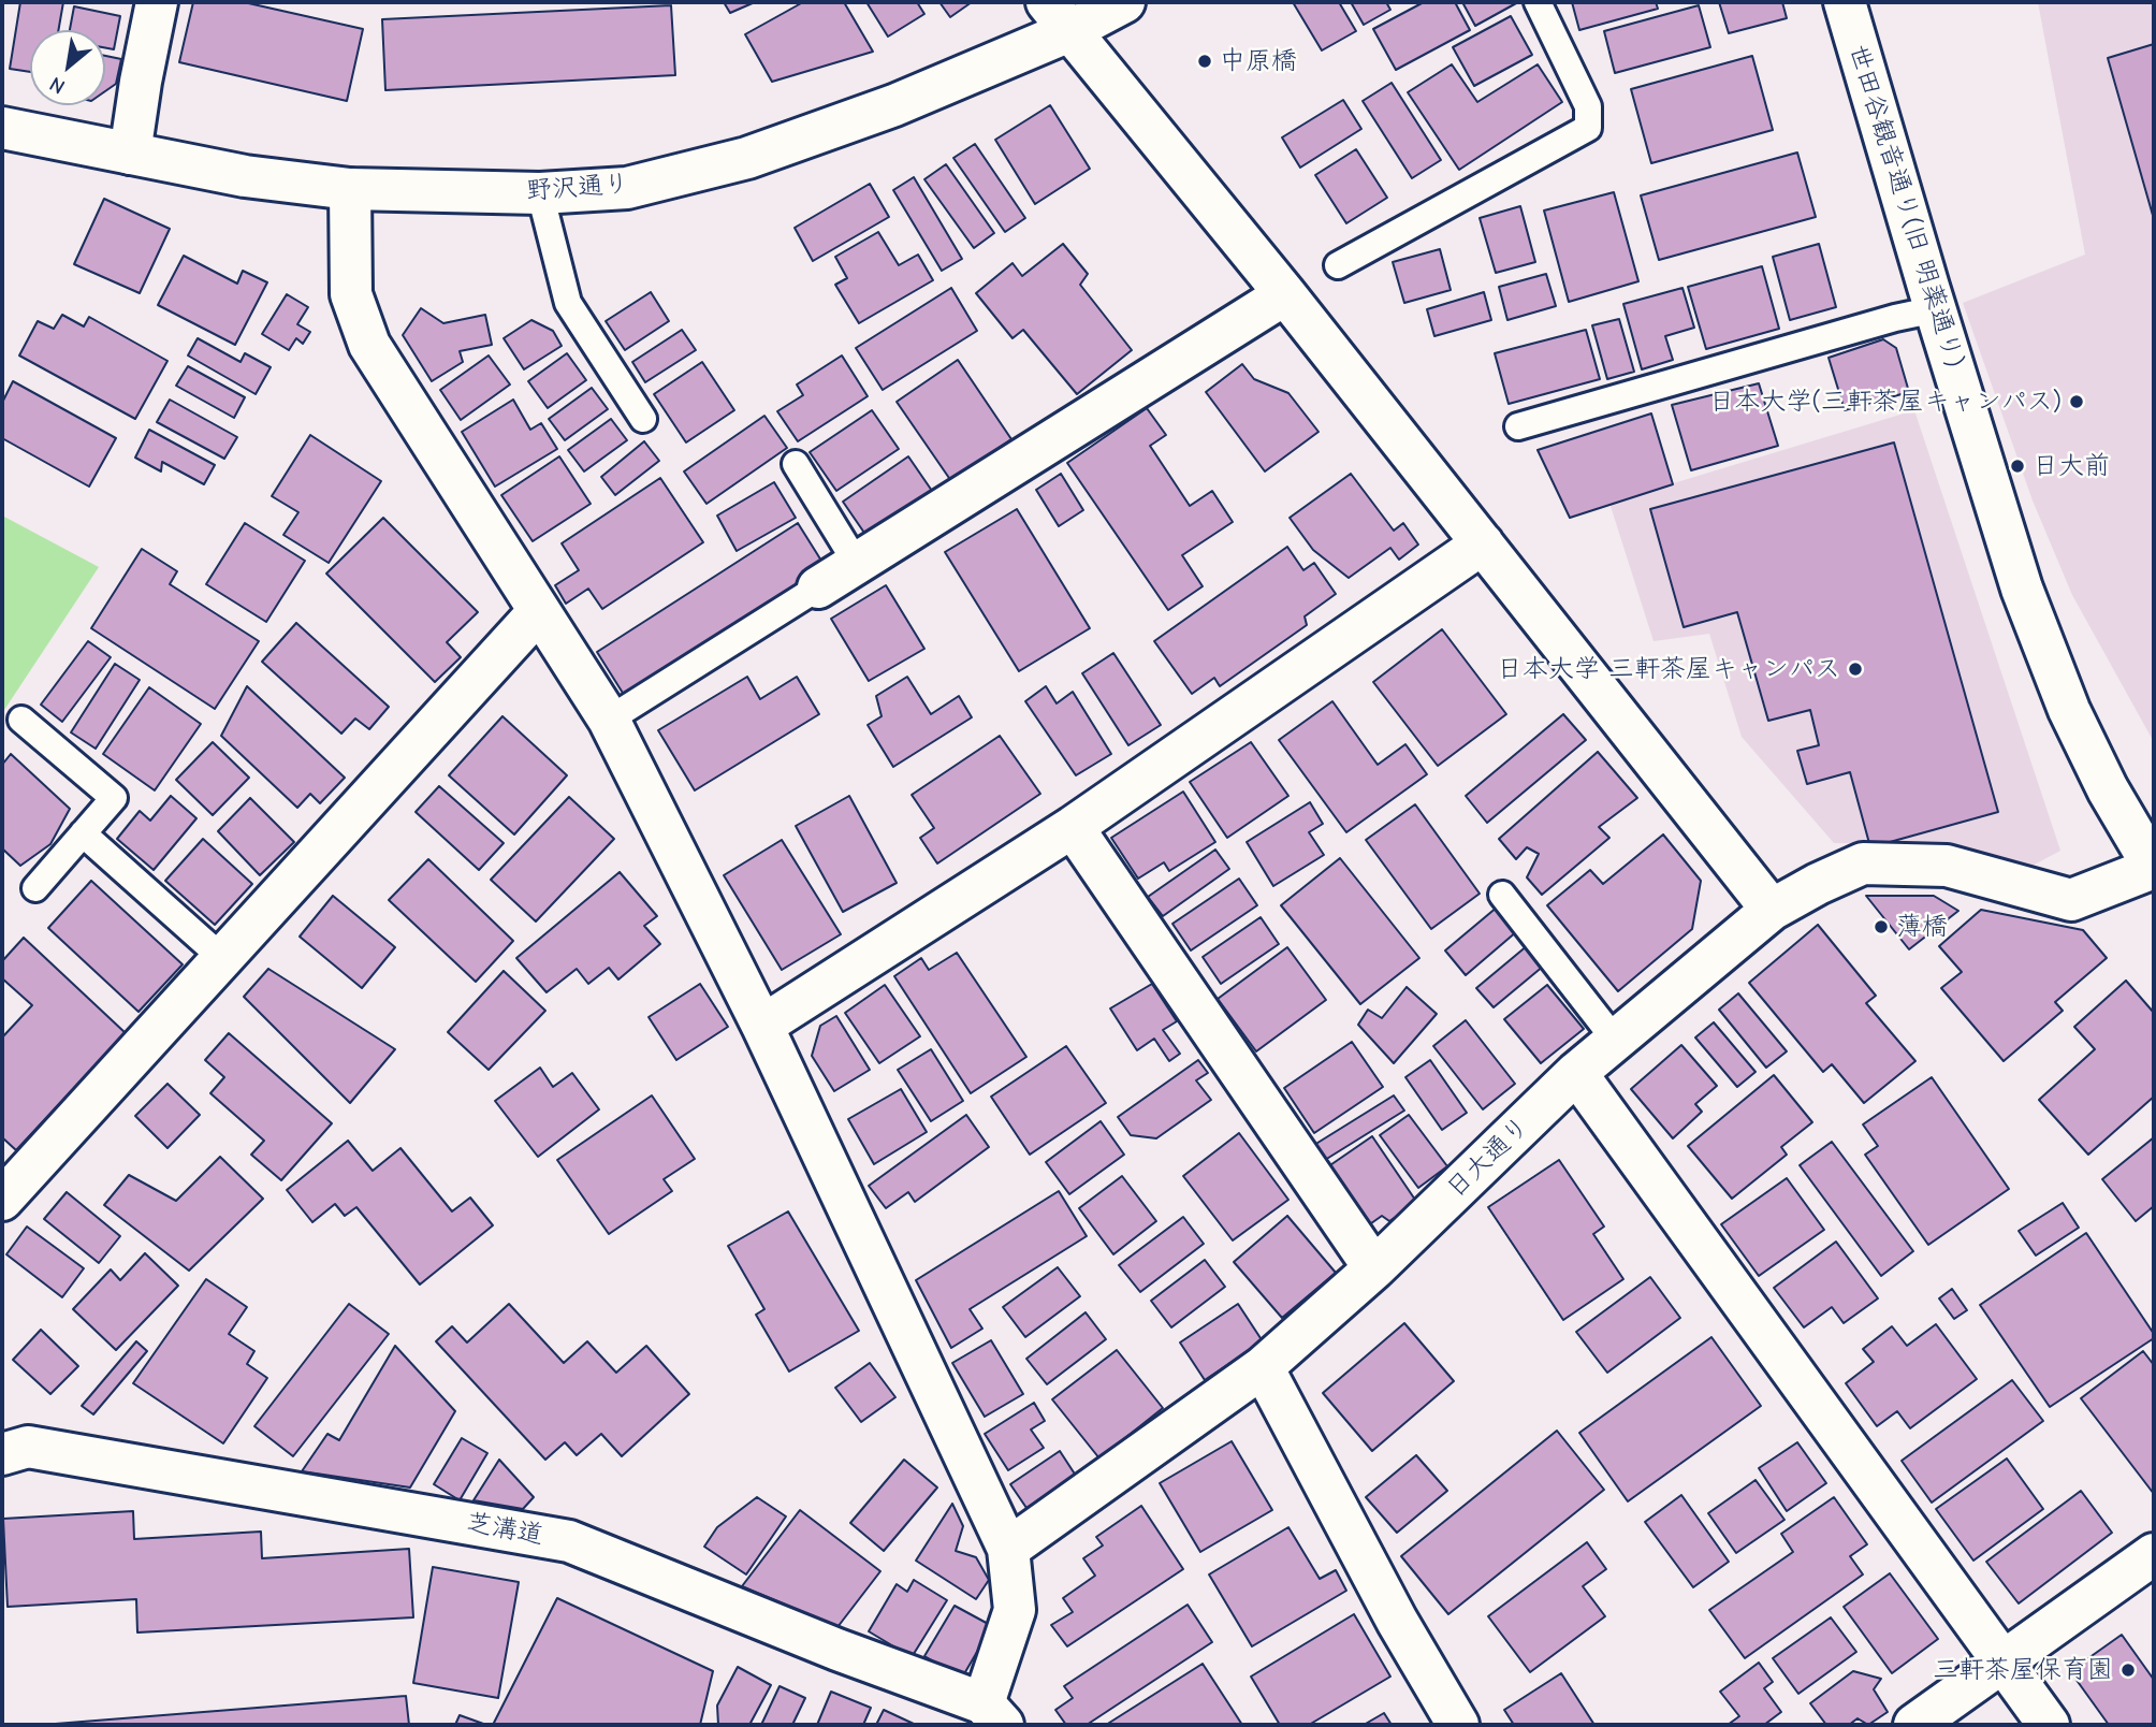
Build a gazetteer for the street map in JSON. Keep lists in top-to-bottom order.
{
  "streets": {
    "street": [
      "野沢通り",
      "世田谷観音通り(旧 明薬通り)",
      "日大通り",
      "芝溝道"
    ]
  },
  "crossings": [
    ["世田谷観音通り(旧 明薬通り)", "日大通り"]
  ],
  "places": [
    "中原橋",
    "日本大学(三軒茶屋キャンパス)",
    "日大前",
    "日本大学 三軒茶屋キャンパス",
    "薄橋",
    "三軒茶屋保育園"
  ],
  "north": "bottom left"
}
